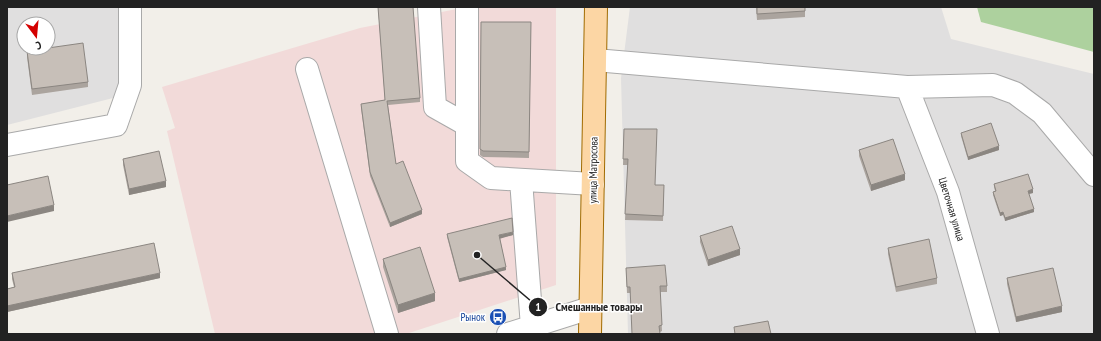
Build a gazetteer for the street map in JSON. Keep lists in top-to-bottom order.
{
  "streets": {
    "main road": ["улица Матросова"],
    "street": ["Цветочная улица"]
  },
  "places": {
    "other": ["Смешанные товары"],
    "bus stop": ["Рынок"]
  },
  "north": "bottom"
}
